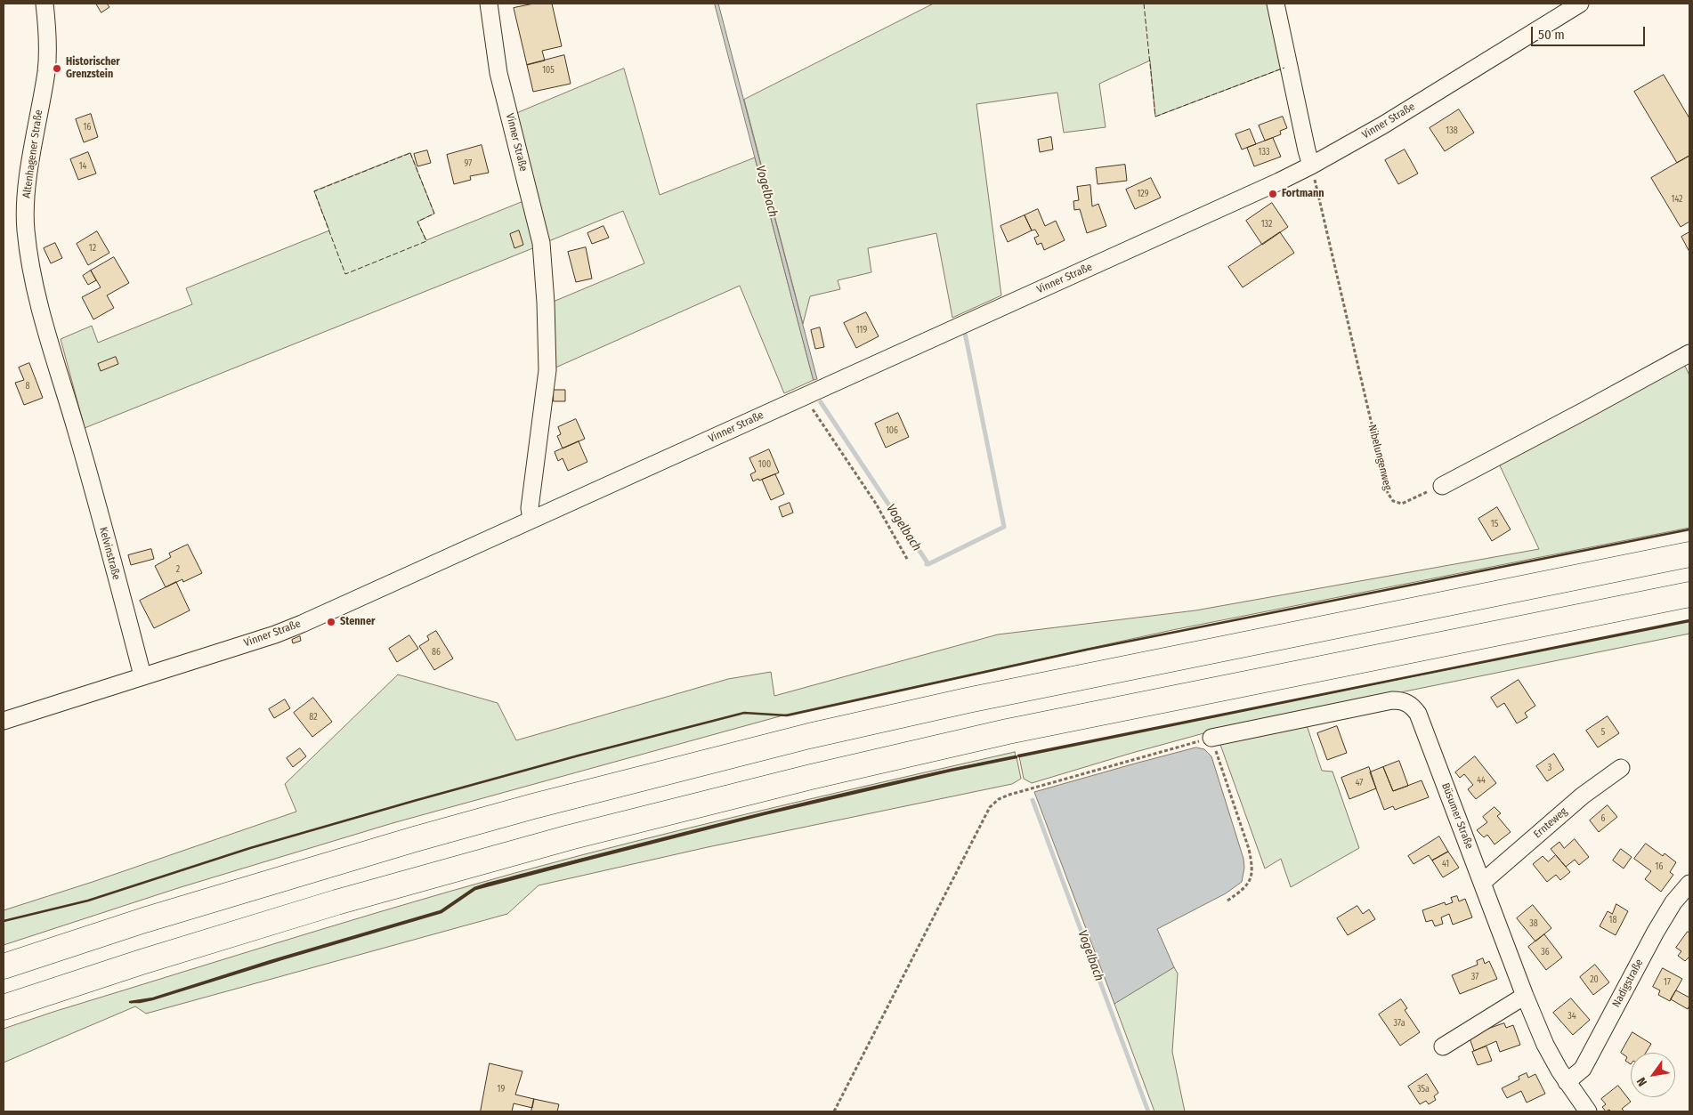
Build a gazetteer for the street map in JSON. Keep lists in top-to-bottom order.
{
  "streets": {
    "street": [
      "Vinner Straße",
      "Altenhagener Straße",
      "Kelvinstraße",
      "Büsumer Straße",
      "Ernteweg",
      "Nadigstraße"
    ],
    "path": ["Nibelungenweg"]
  },
  "crossings": [
    ["Vinner Straße", "Nibelungenweg"],
    ["Vinner Straße", "Kelvinstraße"],
    ["Altenhagener Straße", "Kelvinstraße"],
    ["Büsumer Straße", "Ernteweg"],
    ["Büsumer Straße", "Nadigstraße"]
  ],
  "water": ["Vogelbach"],
  "places": ["Historischer Grenzstein", "Fortmann", "Stenner"],
  "house_numbers": [
    "105",
    "16",
    "138",
    "133",
    "97",
    "14",
    "129",
    "142",
    "132",
    "12",
    "119",
    "8",
    "106",
    "100",
    "15",
    "2",
    "86",
    "82",
    "5",
    "3",
    "44",
    "47",
    "6",
    "41",
    "16",
    "18",
    "38",
    "36",
    "37",
    "20",
    "17",
    "34",
    "37a",
    "19",
    "35a"
  ],
  "scale_bar": "50 m",
  "north": "bottom left"
}
